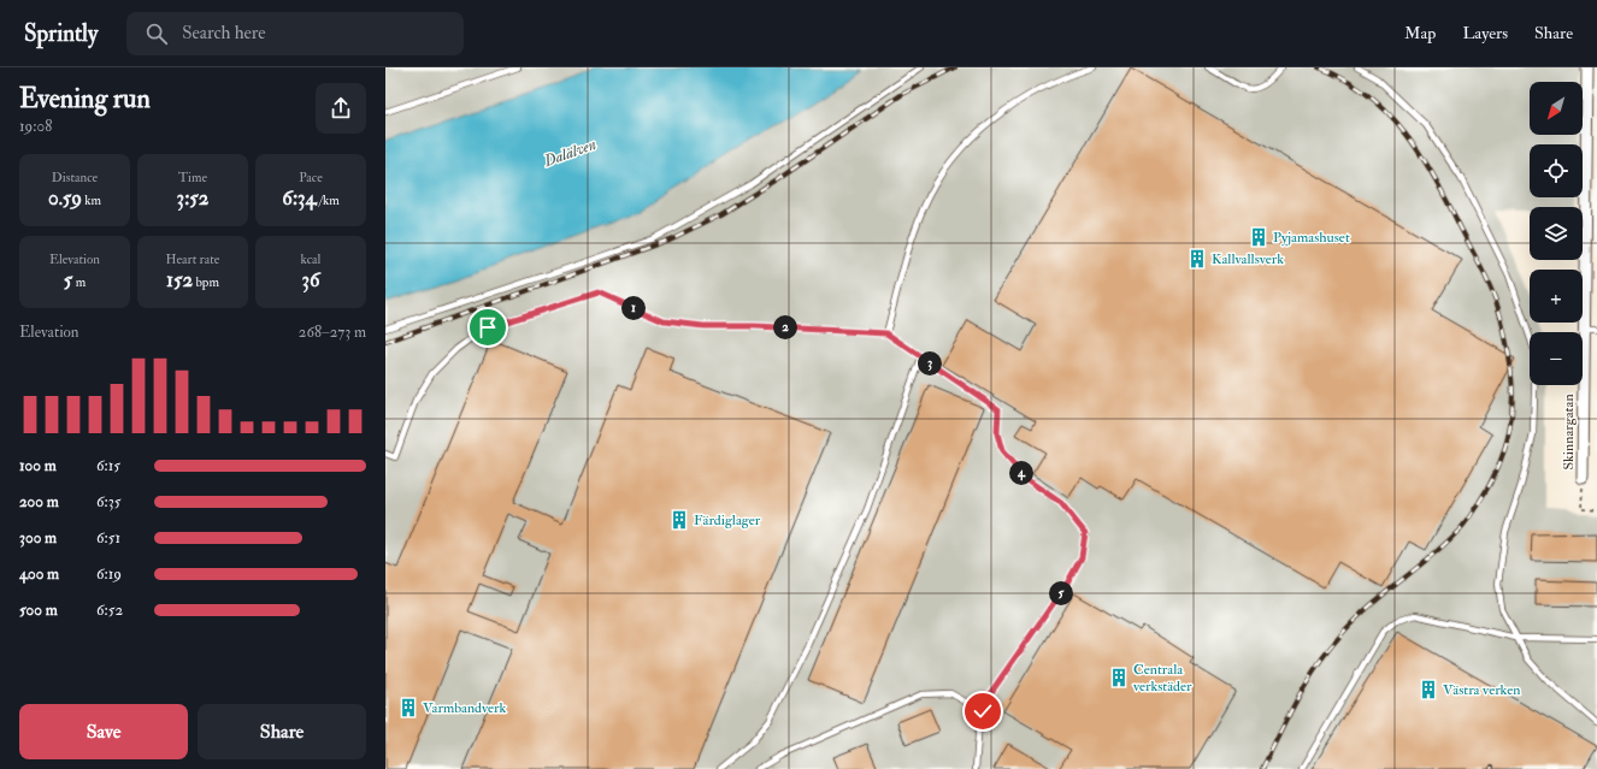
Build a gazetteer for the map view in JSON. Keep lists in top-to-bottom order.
{
  "streets": {
    "street": ["Skinnargatan"]
  },
  "water": ["Dalälven"],
  "places": {
    "building": [
      "Pyjamashuset",
      "Kallvallsverk",
      "Färdiglager",
      "Centrala verkstäder",
      "Västra verken",
      "Varmbandverk"
    ]
  },
  "north": "bottom left",
  "page": {
    "header": "Sprintly",
    "search": "Search here",
    "nav": ["Map", "Layers", "Share"],
    "heading": ["Evening run", "19:08"],
    "map_buttons": ["+", "−"],
    "stats": [
      ["Distance", "0.59 km"],
      ["Time", "3:52"],
      ["Pace", "6:34 /km"],
      ["Elevation", "5 m"],
      ["Heart rate", "152 bpm"],
      ["kcal", "36"]
    ],
    "pins": [
      "1",
      "2",
      "3",
      "4",
      "5"
    ],
    "chart": ["Elevation", "268–273 m"],
    "list": [
      {
        "name": "100 m",
        "note": "6:15"
      },
      {
        "name": "200 m",
        "note": "6:35"
      },
      {
        "name": "300 m",
        "note": "6:51"
      },
      {
        "name": "400 m",
        "note": "6:19"
      },
      {
        "name": "500 m",
        "note": "6:52"
      }
    ],
    "buttons": ["Save", "Share"]
  }
}
